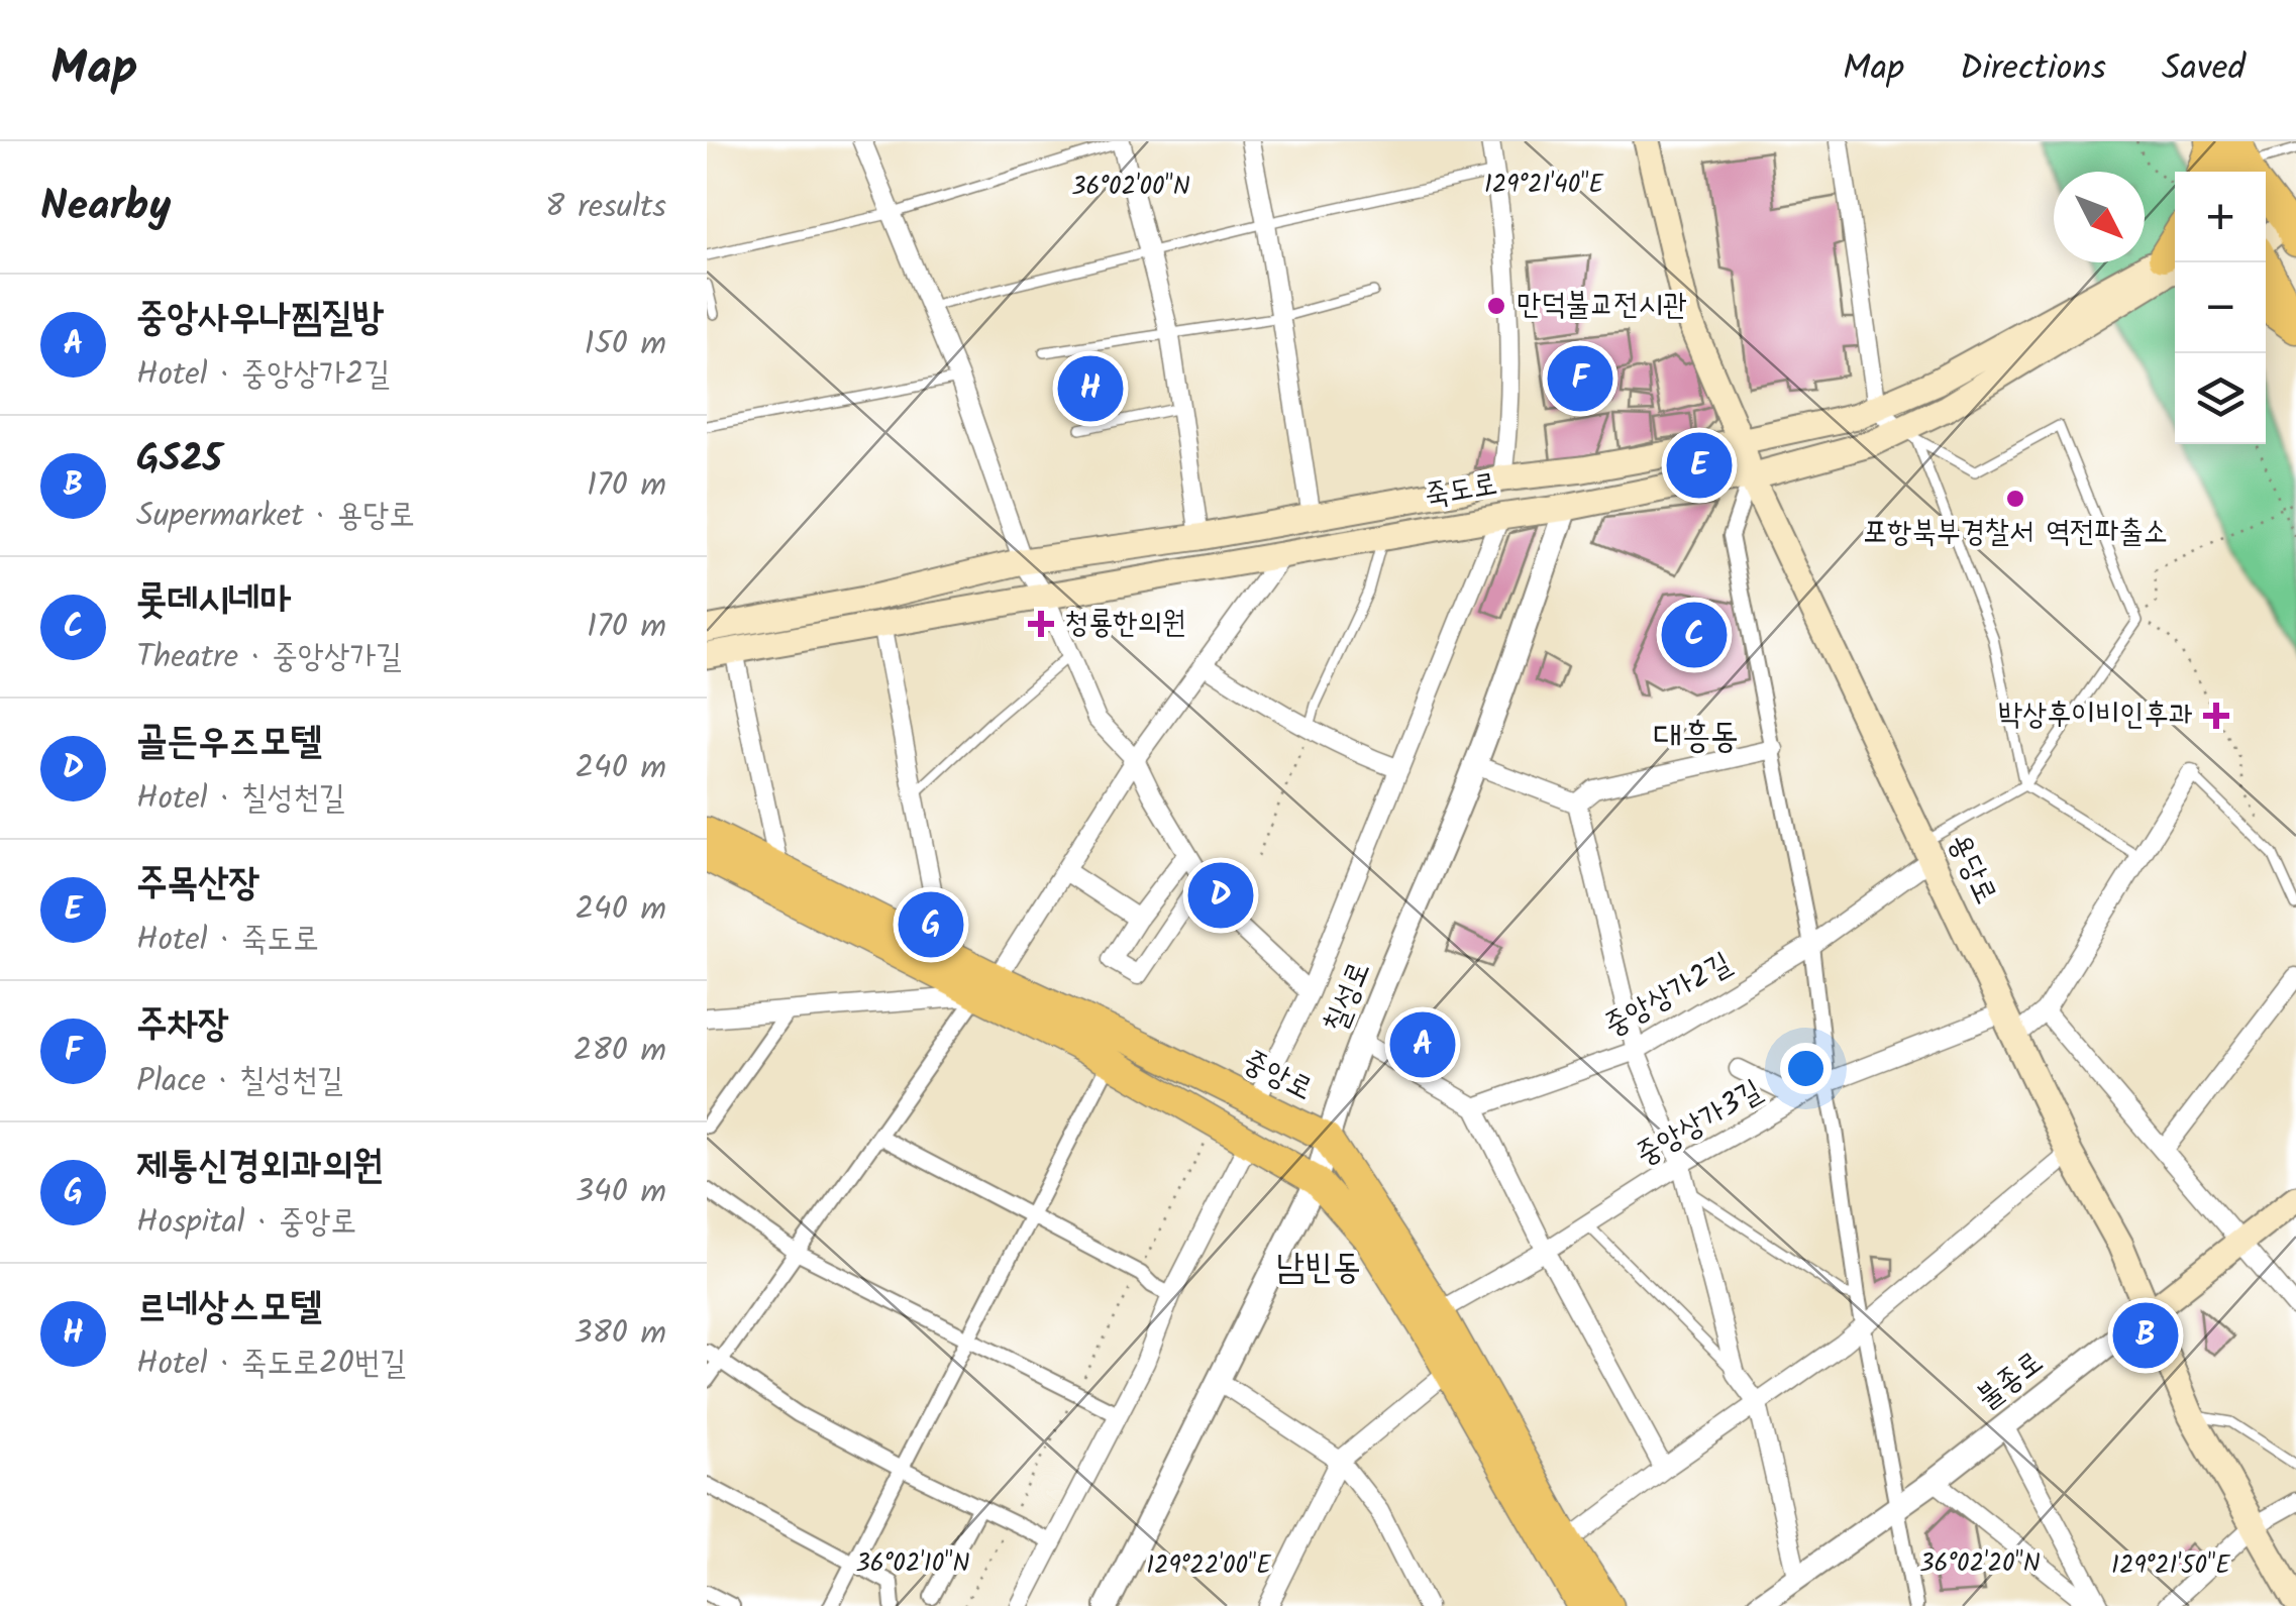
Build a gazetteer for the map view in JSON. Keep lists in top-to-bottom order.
{
  "streets": {
    "main road": [
      "죽도로",
      "용당로",
      "중앙로",
      "불종로"
    ],
    "street": ["중앙상가2길", "칠성로", "중앙상가3길"]
  },
  "crossings": [
    ["죽도로", "용당로"],
    ["죽도로", "칠성로"],
    ["용당로", "중앙상가2길"],
    ["용당로", "중앙상가3길"],
    ["용당로", "불종로"],
    ["칠성로", "중앙로"],
    ["중앙로", "중앙상가3길"]
  ],
  "districts": ["대흥동", "남빈동"],
  "places": {
    "other": ["만덕불교전시관", "포항북부경찰서 역전파출소"],
    "health": ["청룡한의원", "박상후이비인후과"]
  },
  "north": "bottom right",
  "page": {
    "header": "Map",
    "nav": ["Map", "Directions", "Saved"],
    "heading": ["Nearby", "8 results"],
    "map_buttons": ["+", "−"],
    "list": [
      {
        "mark": "A",
        "name": "중앙사우나찜질방",
        "note": "Hotel · 중앙상가2길",
        "value": "150 m"
      },
      {
        "mark": "B",
        "name": "GS25",
        "note": "Supermarket · 용당로",
        "value": "170 m"
      },
      {
        "mark": "C",
        "name": "롯데시네마",
        "note": "Theatre · 중앙상가길",
        "value": "170 m"
      },
      {
        "mark": "D",
        "name": "골든우즈모텔",
        "note": "Hotel · 칠성천길",
        "value": "240 m"
      },
      {
        "mark": "E",
        "name": "주목산장",
        "note": "Hotel · 죽도로",
        "value": "240 m"
      },
      {
        "mark": "F",
        "name": "주차장",
        "note": "Place · 칠성천길",
        "value": "280 m"
      },
      {
        "mark": "G",
        "name": "제통신경외과의원",
        "note": "Hospital · 중앙로",
        "value": "340 m"
      },
      {
        "mark": "H",
        "name": "르네상스모텔",
        "note": "Hotel · 죽도로20번길",
        "value": "380 m"
      }
    ],
    "pins": [
      "F",
      "H",
      "E",
      "C",
      "D",
      "G",
      "A",
      "B"
    ]
  },
  "coordinates": [
    "129°21'40\"E",
    "36°02'00\"N",
    "36°02'10\"N",
    "36°02'20\"N",
    "129°22'00\"E",
    "129°21'50\"E"
  ]
}
